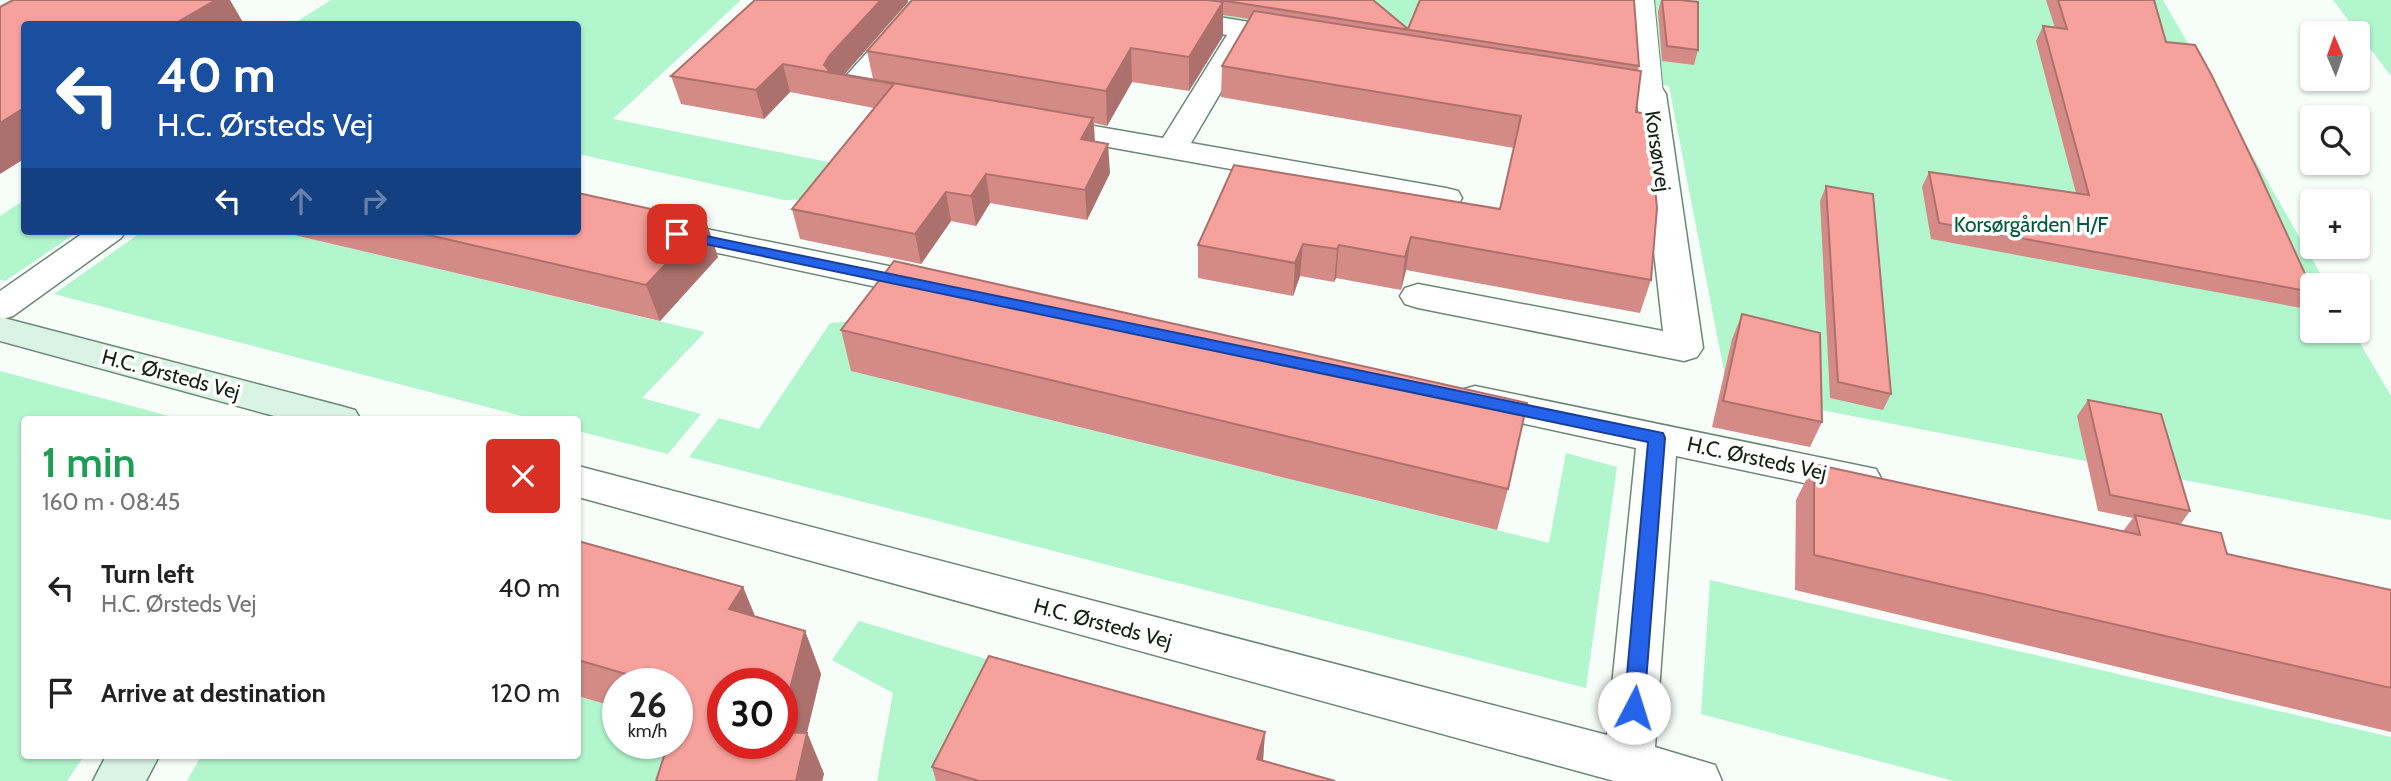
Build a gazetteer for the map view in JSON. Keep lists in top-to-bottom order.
{
  "streets": {
    "street": ["Korsørvej", "H.C. Ørsteds Vej"]
  },
  "parks": ["Korsørgården H/F"],
  "north": "top",
  "page": {
    "map_buttons": ["+", "−"],
    "turn": ["40 m", "H.C. Ørsteds Vej"],
    "heading": ["1 min", "160 m · 08:45"],
    "list": [
      {
        "name": "Turn left",
        "note": "H.C. Ørsteds Vej",
        "value": "40 m"
      },
      {
        "name": "Arrive at destination",
        "value": "120 m"
      }
    ],
    "speed": "26 km/h",
    "limit": "30"
  }
}
